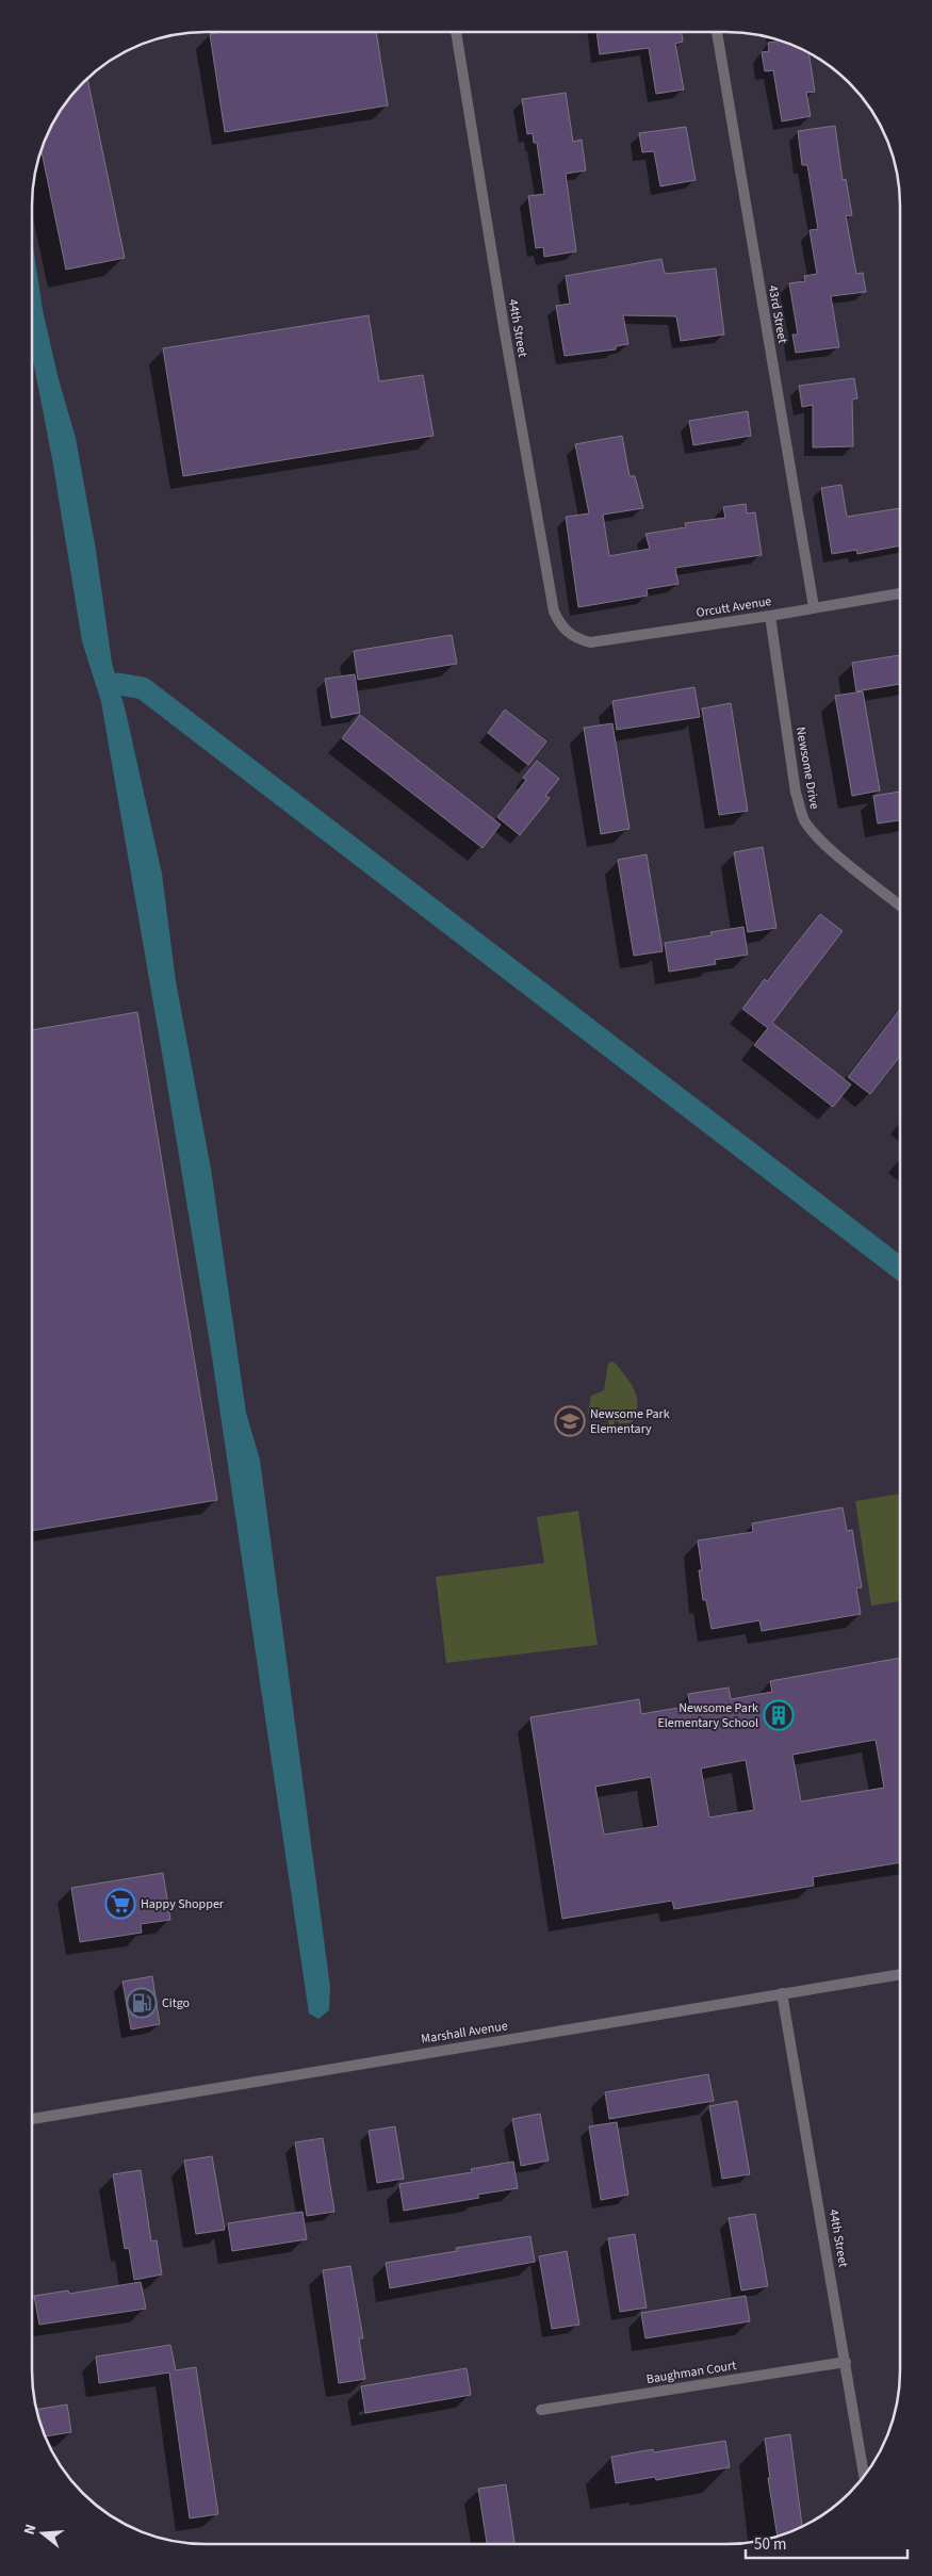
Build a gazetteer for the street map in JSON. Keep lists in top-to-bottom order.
{
  "streets": {
    "street": [
      "43rd Street",
      "44th Street",
      "Orcutt Avenue",
      "Newsome Drive",
      "Marshall Avenue",
      "Baughman Court"
    ]
  },
  "crossings": [
    ["43rd Street", "Orcutt Avenue"],
    ["44th Street", "Orcutt Avenue"],
    ["44th Street", "Marshall Avenue"],
    ["44th Street", "Baughman Court"],
    ["Orcutt Avenue", "Newsome Drive"]
  ],
  "places": {
    "school or university": ["Newsome Park Elementary"],
    "building": ["Newsome Park Elementary School"],
    "supermarket": ["Happy Shopper"],
    "fuel station": ["Citgo"]
  },
  "scale_bar": "50 m",
  "north": "left"
}
